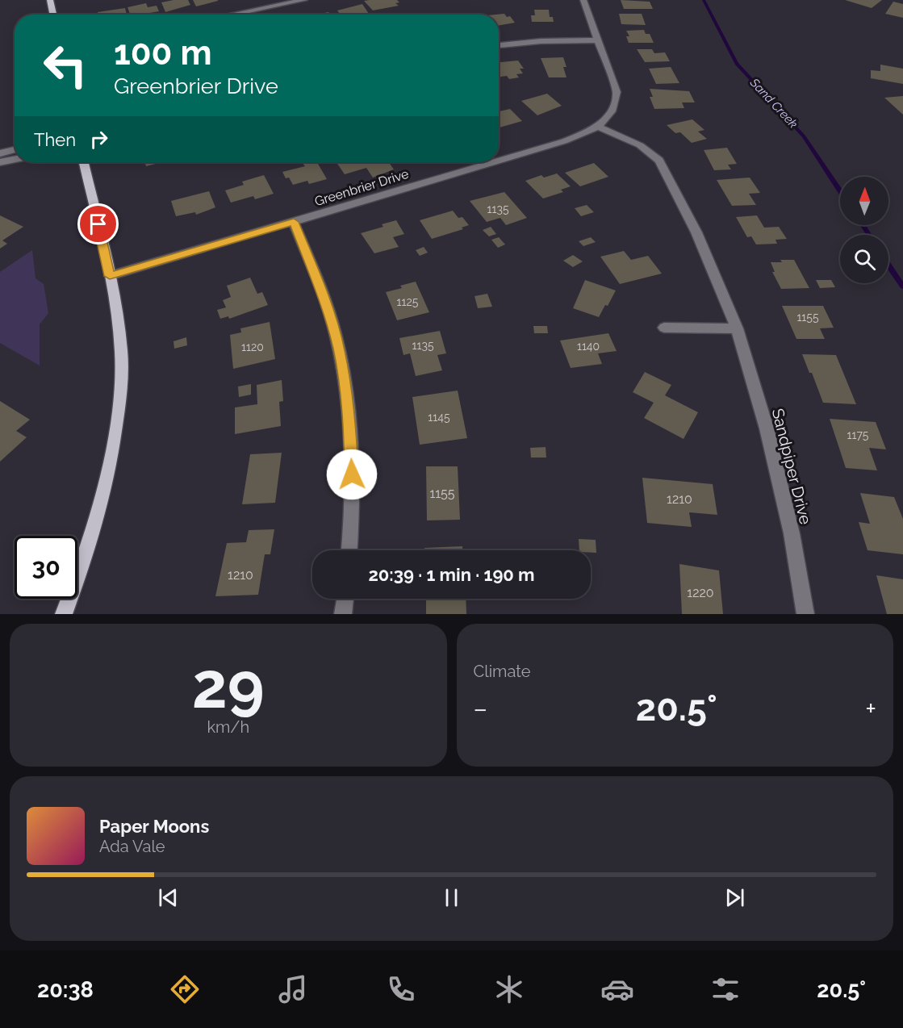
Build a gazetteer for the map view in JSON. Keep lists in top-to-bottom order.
{
  "streets": {
    "street": ["Greenbrier Drive", "Sandpiper Drive"]
  },
  "crossings": [
    ["Greenbrier Drive", "Sandpiper Drive"]
  ],
  "water": ["Sand Creek"],
  "house_numbers": [
    "1135",
    "1125",
    "1155",
    "1135",
    "1140",
    "1120",
    "1145",
    "1175",
    "1155",
    "1210",
    "1210",
    "1220"
  ],
  "north": "top",
  "page": {
    "turn": ["100 m", "Greenbrier Drive"],
    "then": "Then",
    "limit": "30",
    "trip": "20:39 · 1 min · 190 m",
    "tile": [
      ["29", "km/h"],
      "Climate"
    ],
    "heat": ["−", "20.5°", "+"],
    "song": ["Paper Moons", "Ada Vale"],
    "tabs": ["20:38", "20.5°"]
  }
}
